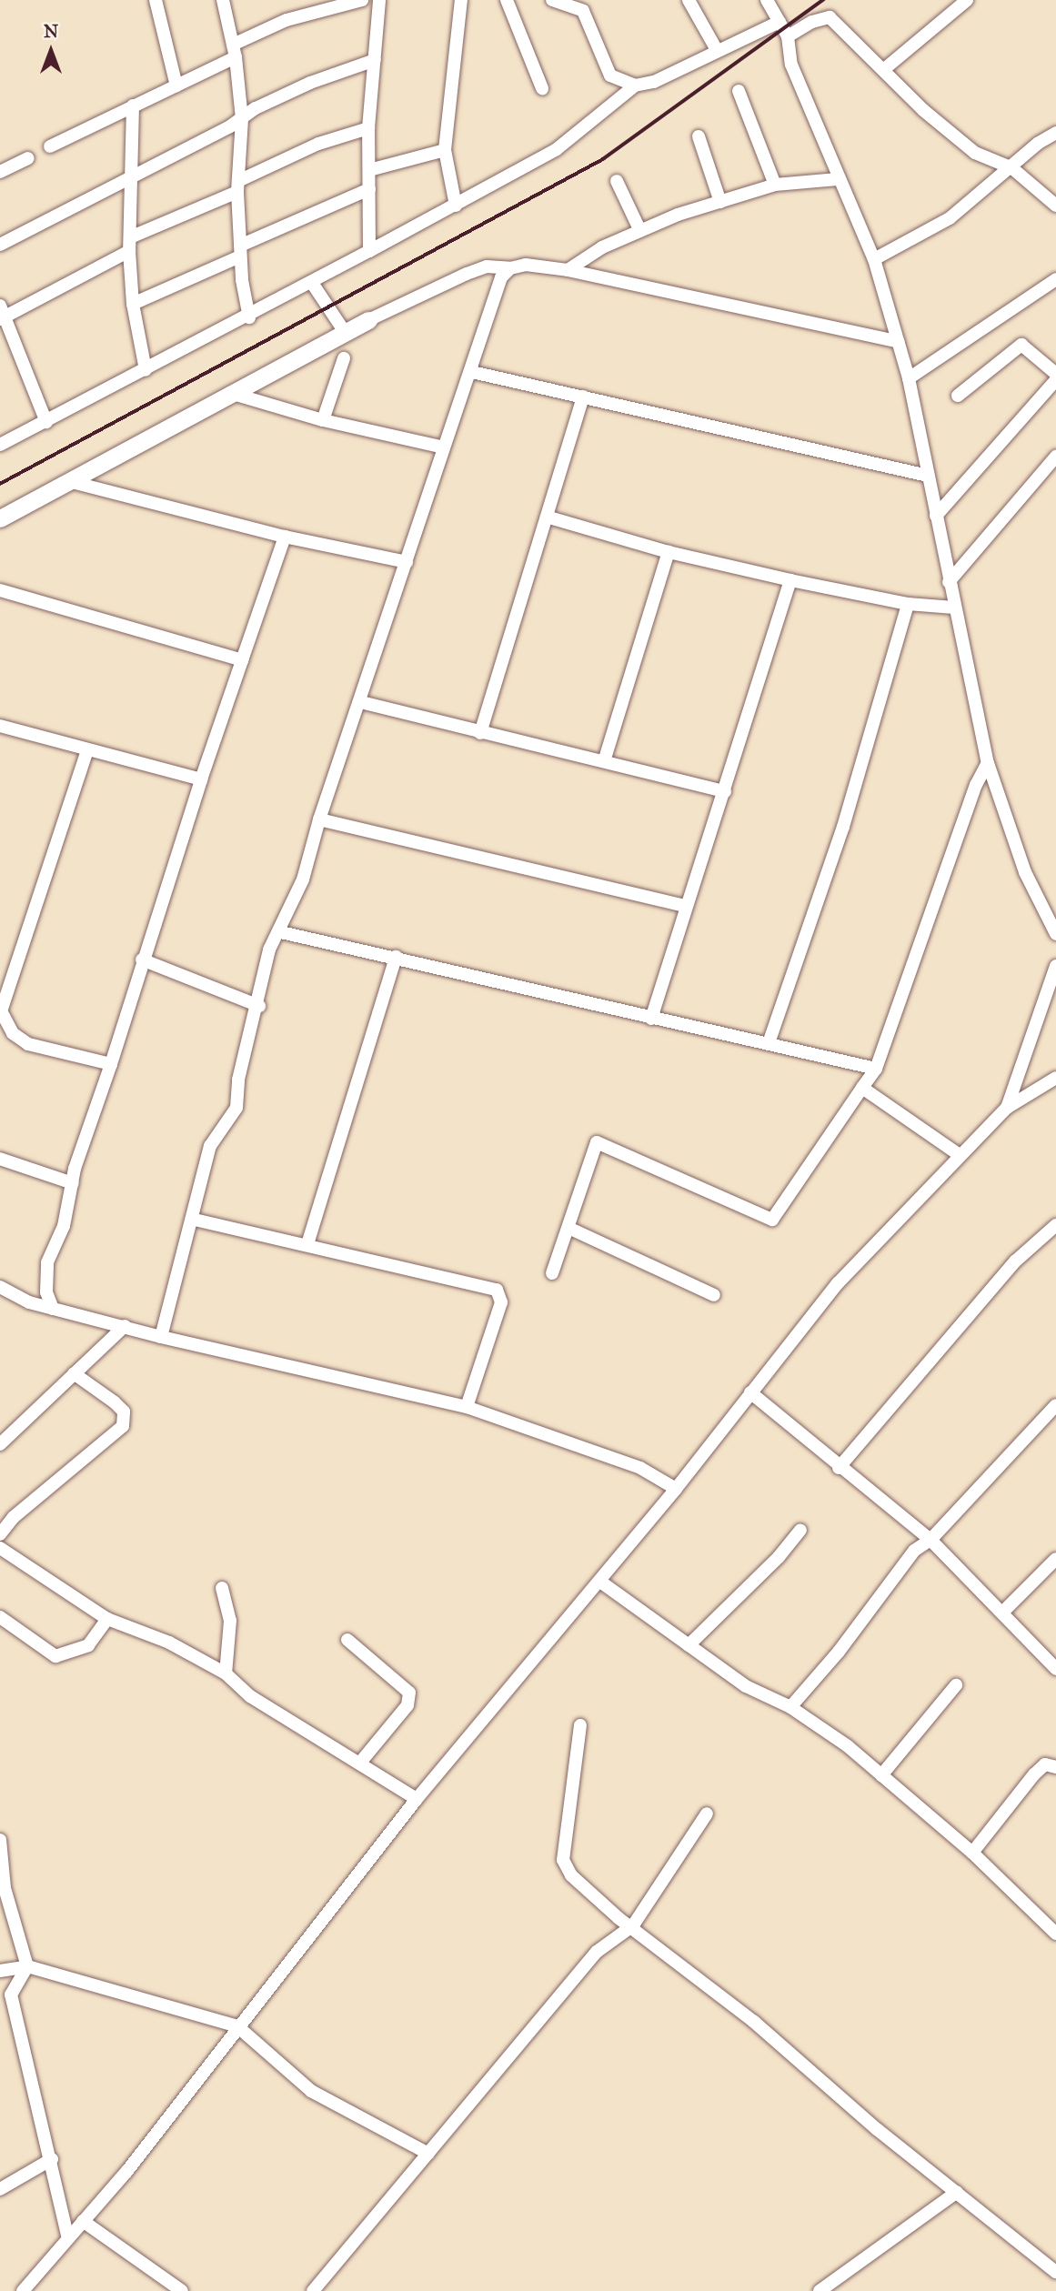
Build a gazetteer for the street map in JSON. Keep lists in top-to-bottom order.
{
  "north": "top"
}
